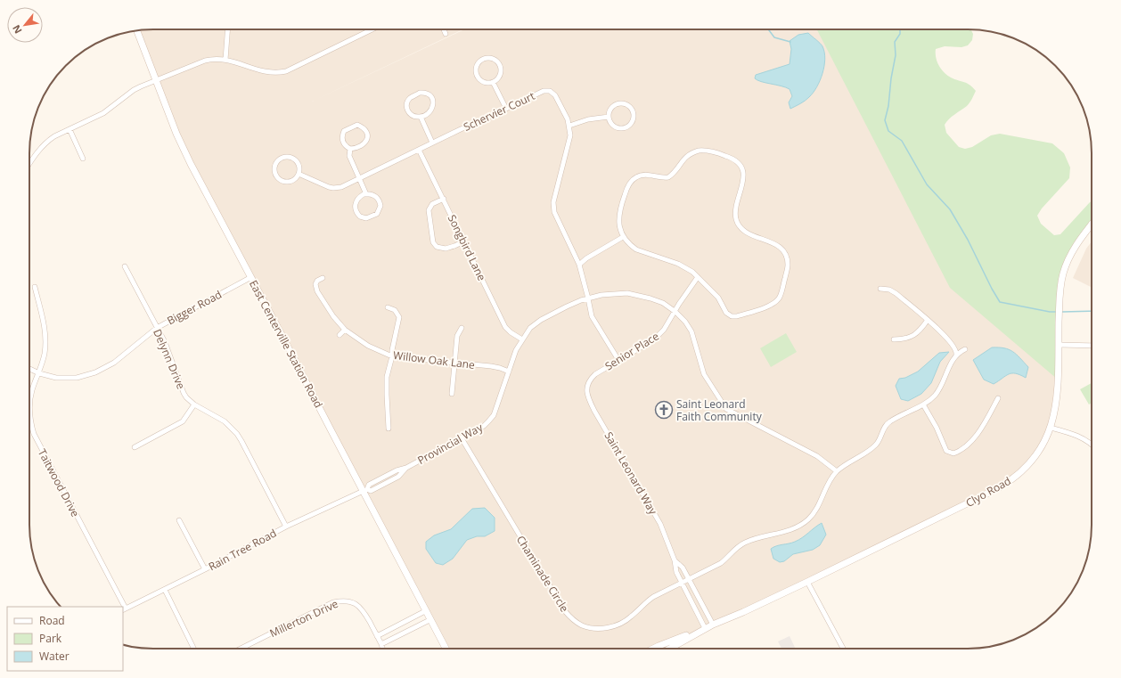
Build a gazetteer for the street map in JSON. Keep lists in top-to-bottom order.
{
  "streets": {
    "street": [
      "Schervier Court",
      "Songbird Lane",
      "Bigger Road",
      "East Centerville Station Road",
      "Senior Place",
      "Delynn Drive",
      "Willow Oak Lane",
      "Provincial Way",
      "Saint Leonard Way",
      "Taitwood Drive",
      "Clyo Road",
      "Rain Tree Road",
      "Chaminade Circle",
      "Millerton Drive"
    ]
  },
  "crossings": [
    ["Schervier Court", "Songbird Lane"],
    ["Schervier Court", "Senior Place"],
    ["Schervier Court", "Provincial Way"],
    ["Songbird Lane", "Provincial Way"],
    ["Bigger Road", "East Centerville Station Road"],
    ["Bigger Road", "Delynn Drive"],
    ["Bigger Road", "Taitwood Drive"],
    ["East Centerville Station Road", "Provincial Way"],
    ["East Centerville Station Road", "Rain Tree Road"],
    ["Senior Place", "Provincial Way"],
    ["Senior Place", "Saint Leonard Way"],
    ["Delynn Drive", "Rain Tree Road"],
    ["Willow Oak Lane", "Provincial Way"],
    ["Provincial Way", "Rain Tree Road"],
    ["Provincial Way", "Chaminade Circle"],
    ["Saint Leonard Way", "Clyo Road"],
    ["Saint Leonard Way", "Chaminade Circle"]
  ],
  "places": {
    "church": ["Saint Leonard Faith Community"]
  },
  "legend": ["Road", "Park", "Water"],
  "north": "bottom left"
}
